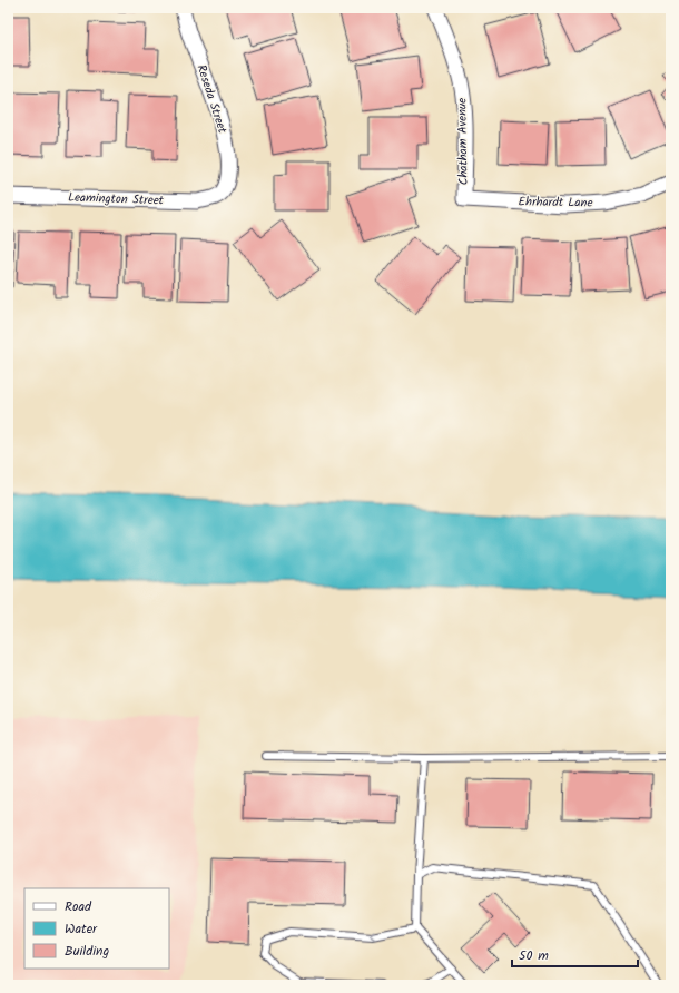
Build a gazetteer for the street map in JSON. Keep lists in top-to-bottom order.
{
  "streets": {
    "street": [
      "Reseda Street",
      "Chatham Avenue",
      "Leamington Street",
      "Ehrhardt Lane"
    ]
  },
  "crossings": [
    ["Reseda Street", "Leamington Street"],
    ["Chatham Avenue", "Ehrhardt Lane"]
  ],
  "legend": ["Road", "Water", "Building"],
  "scale_bar": "50 m"
}
